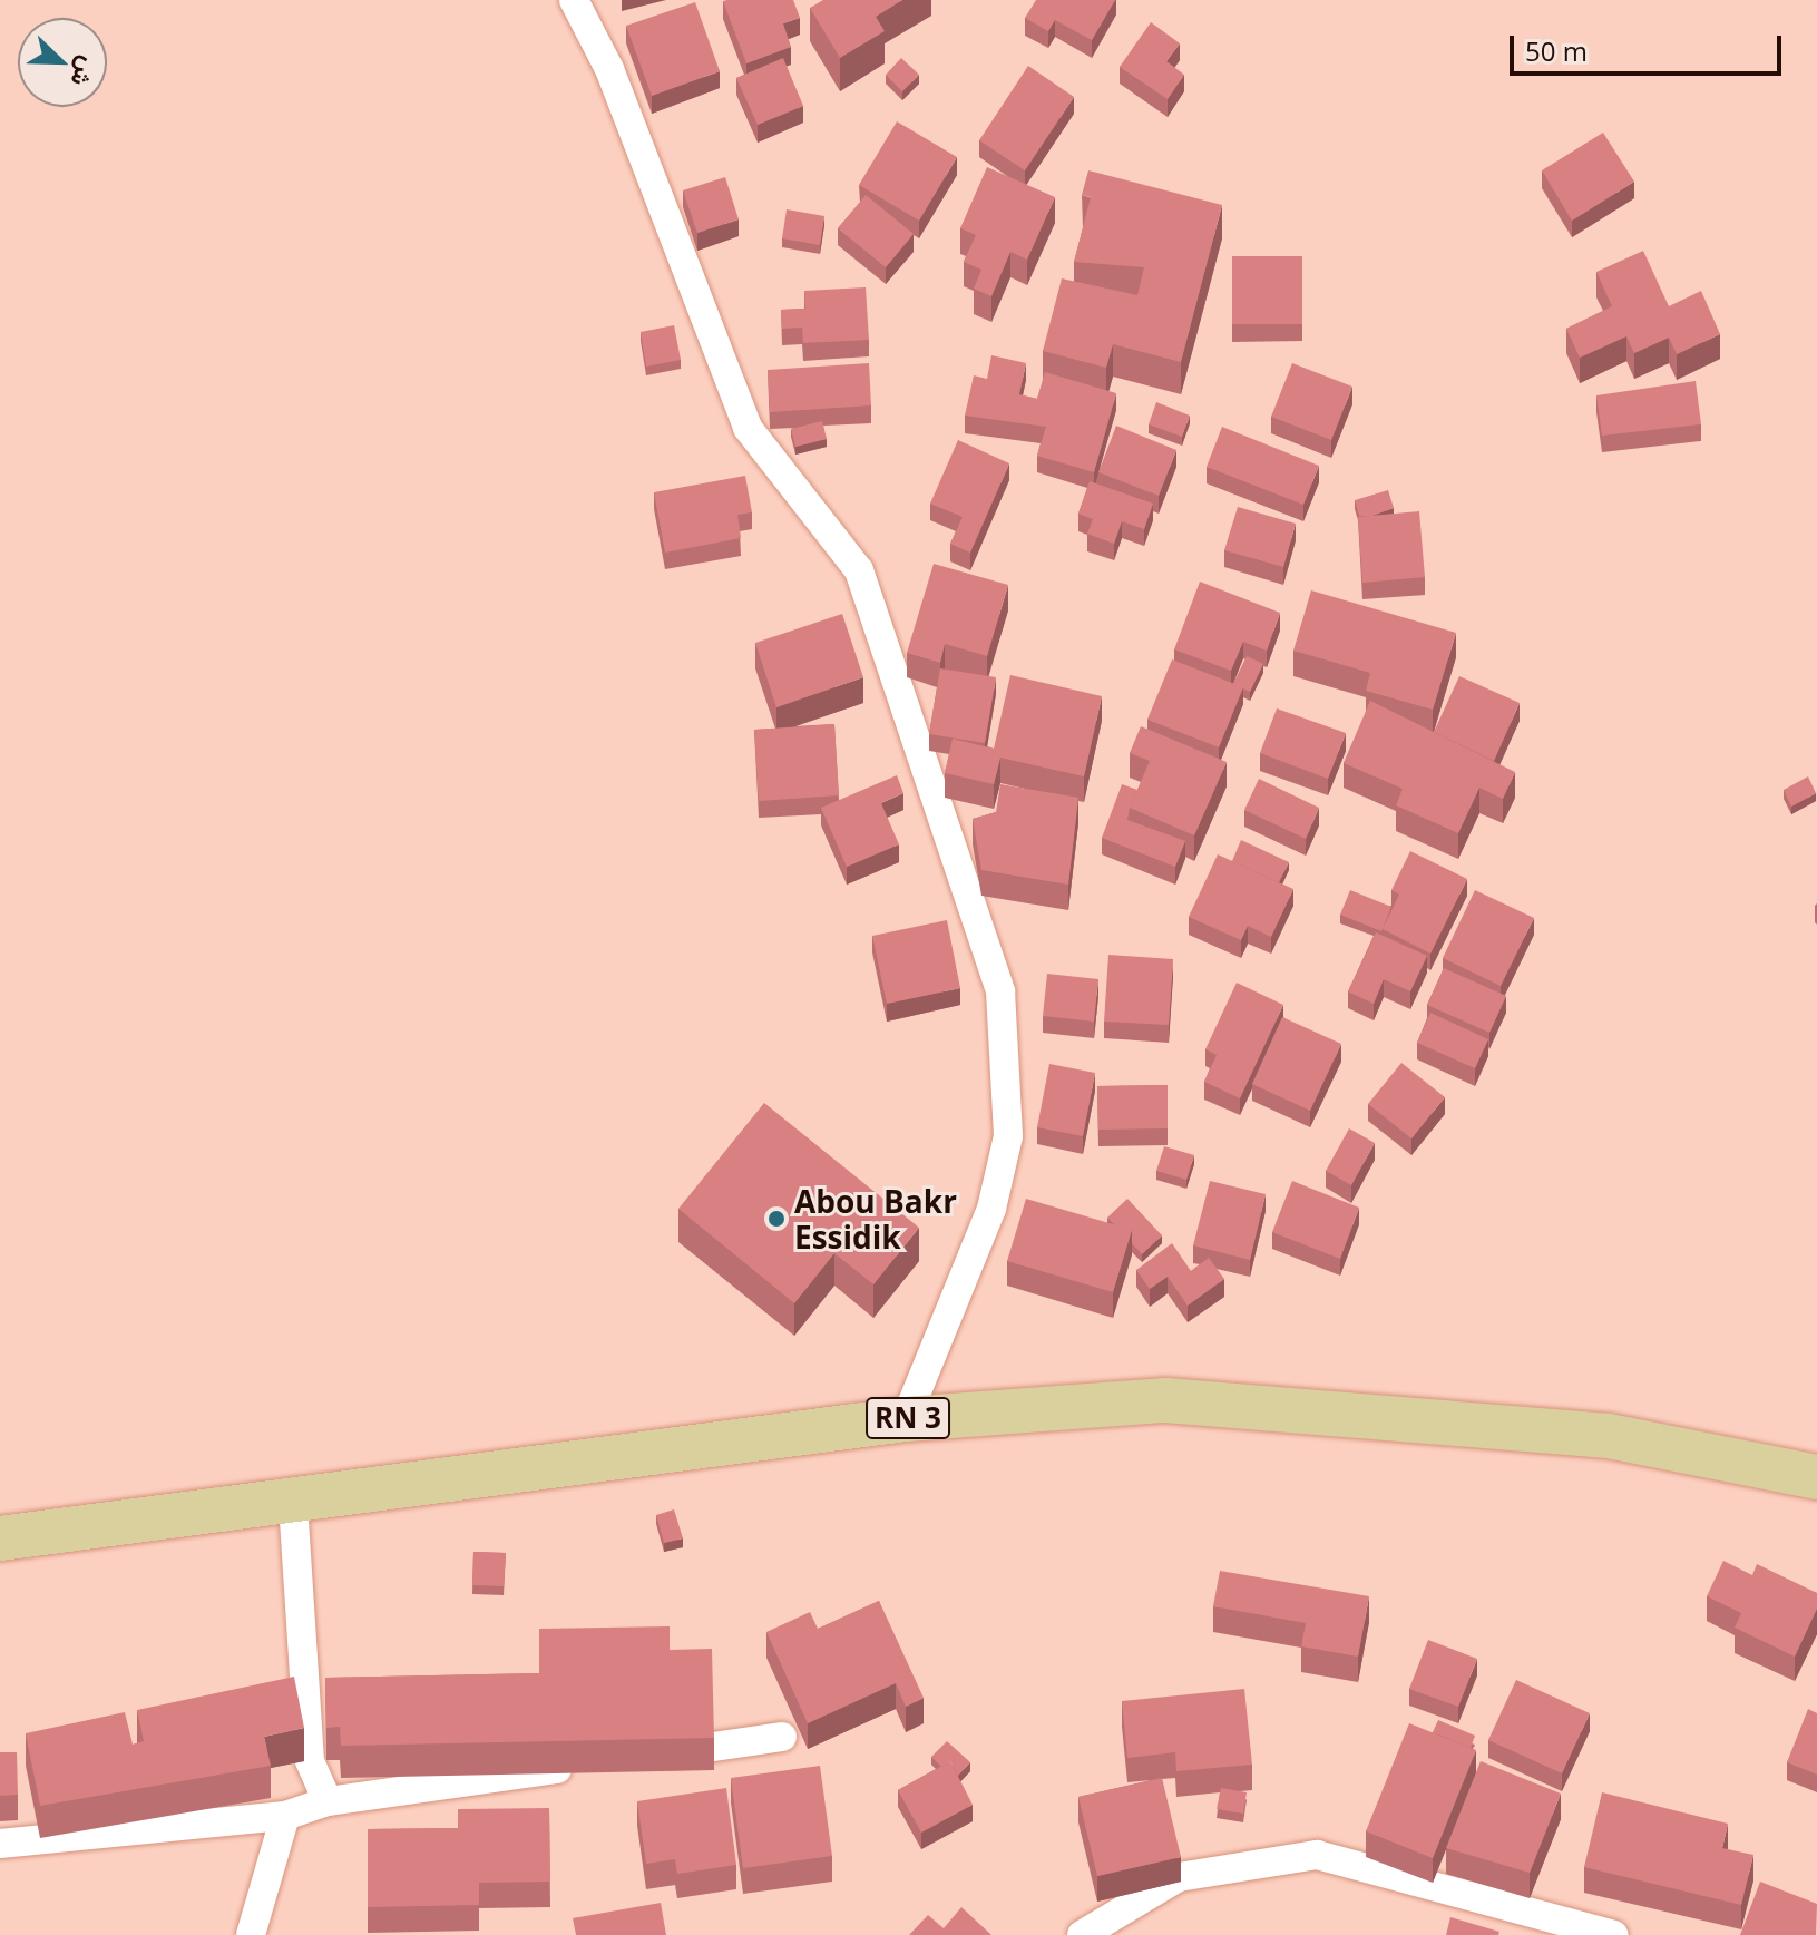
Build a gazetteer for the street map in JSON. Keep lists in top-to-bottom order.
{
  "streets": {
    "main road": ["RN 3"]
  },
  "places": ["Abou Bakr Essidik"],
  "scale_bar": "50 m",
  "north": "bottom right"
}
